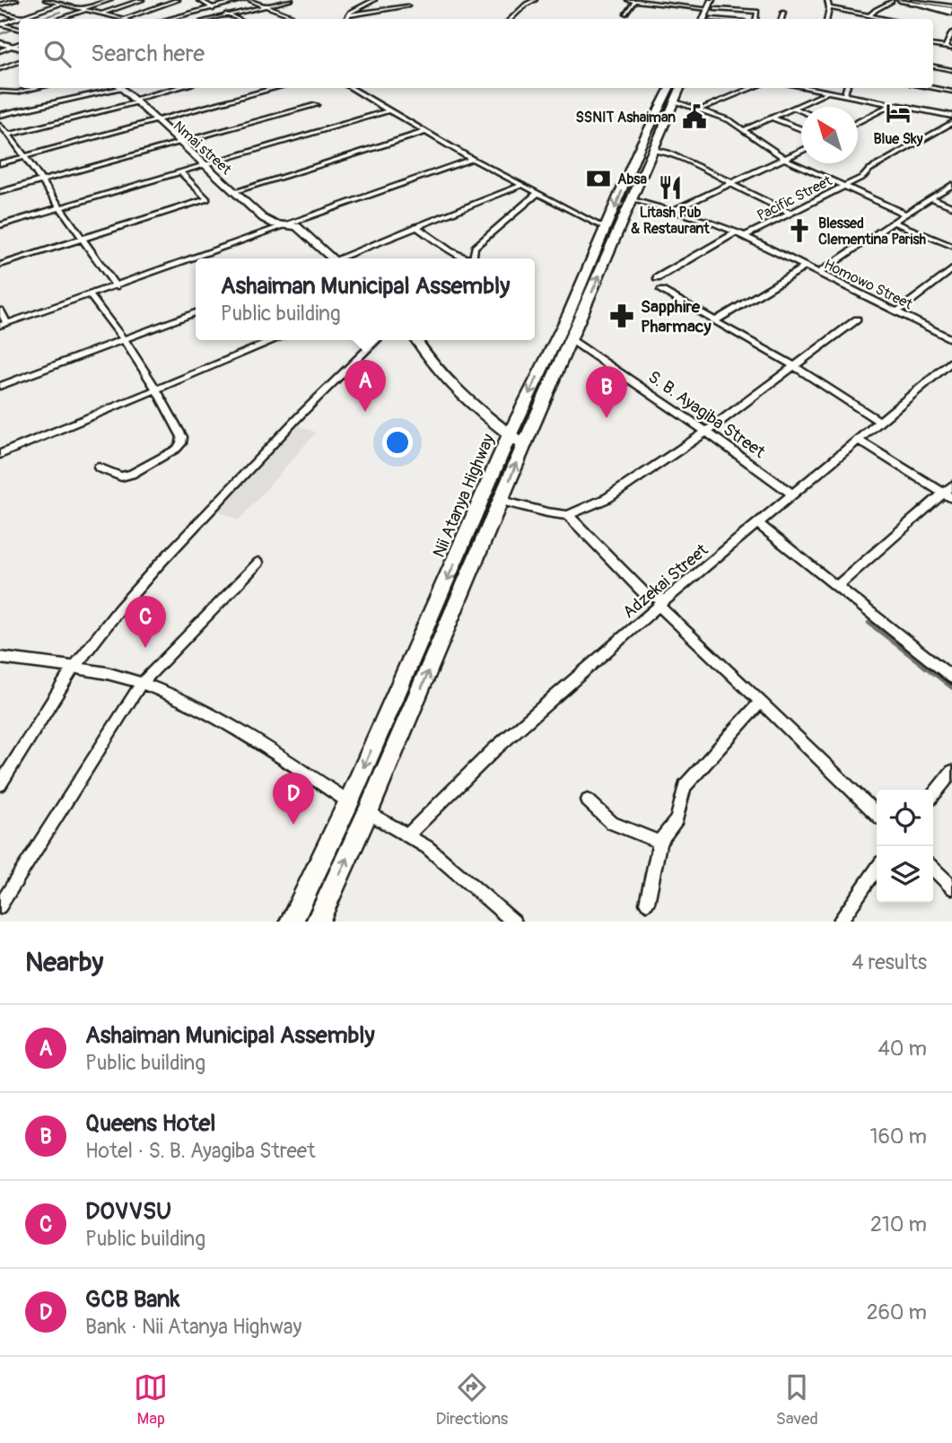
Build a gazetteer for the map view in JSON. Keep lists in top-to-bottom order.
{
  "streets": {
    "main road": ["Nii Atanya Highway"],
    "street": [
      "Nmai street",
      "Pacific Street",
      "Homowo Street",
      "S. B. Ayagiba Street",
      "Adzekai Street"
    ]
  },
  "crossings": [
    ["Pacific Street", "Homowo Street"],
    ["S. B. Ayagiba Street", "Adzekai Street"]
  ],
  "places": {
    "hotel": ["Blue Sky"],
    "public building": ["SSNIT Ashaiman"],
    "bank": ["Absa"],
    "restaurant": ["Litash Pub & Restaurant"],
    "church": ["Blessed Clementina Parish"],
    "pharmacy": ["Sapphire Pharmacy"]
  },
  "north": "top left",
  "page": {
    "search": "Search here",
    "popup": ["Ashaiman Municipal Assembly", "Public building"],
    "pins": [
      "A",
      "B",
      "C",
      "D"
    ],
    "heading": ["Nearby", "4 results"],
    "list": [
      {
        "mark": "A",
        "name": "Ashaiman Municipal Assembly",
        "note": "Public building",
        "value": "40 m"
      },
      {
        "mark": "B",
        "name": "Queens Hotel",
        "note": "Hotel · S. B. Ayagiba Street",
        "value": "160 m"
      },
      {
        "mark": "C",
        "name": "DOVVSU",
        "note": "Public building",
        "value": "210 m"
      },
      {
        "mark": "D",
        "name": "GCB Bank",
        "note": "Bank · Nii Atanya Highway",
        "value": "260 m"
      }
    ],
    "nav": ["Map", "Directions", "Saved"]
  }
}
